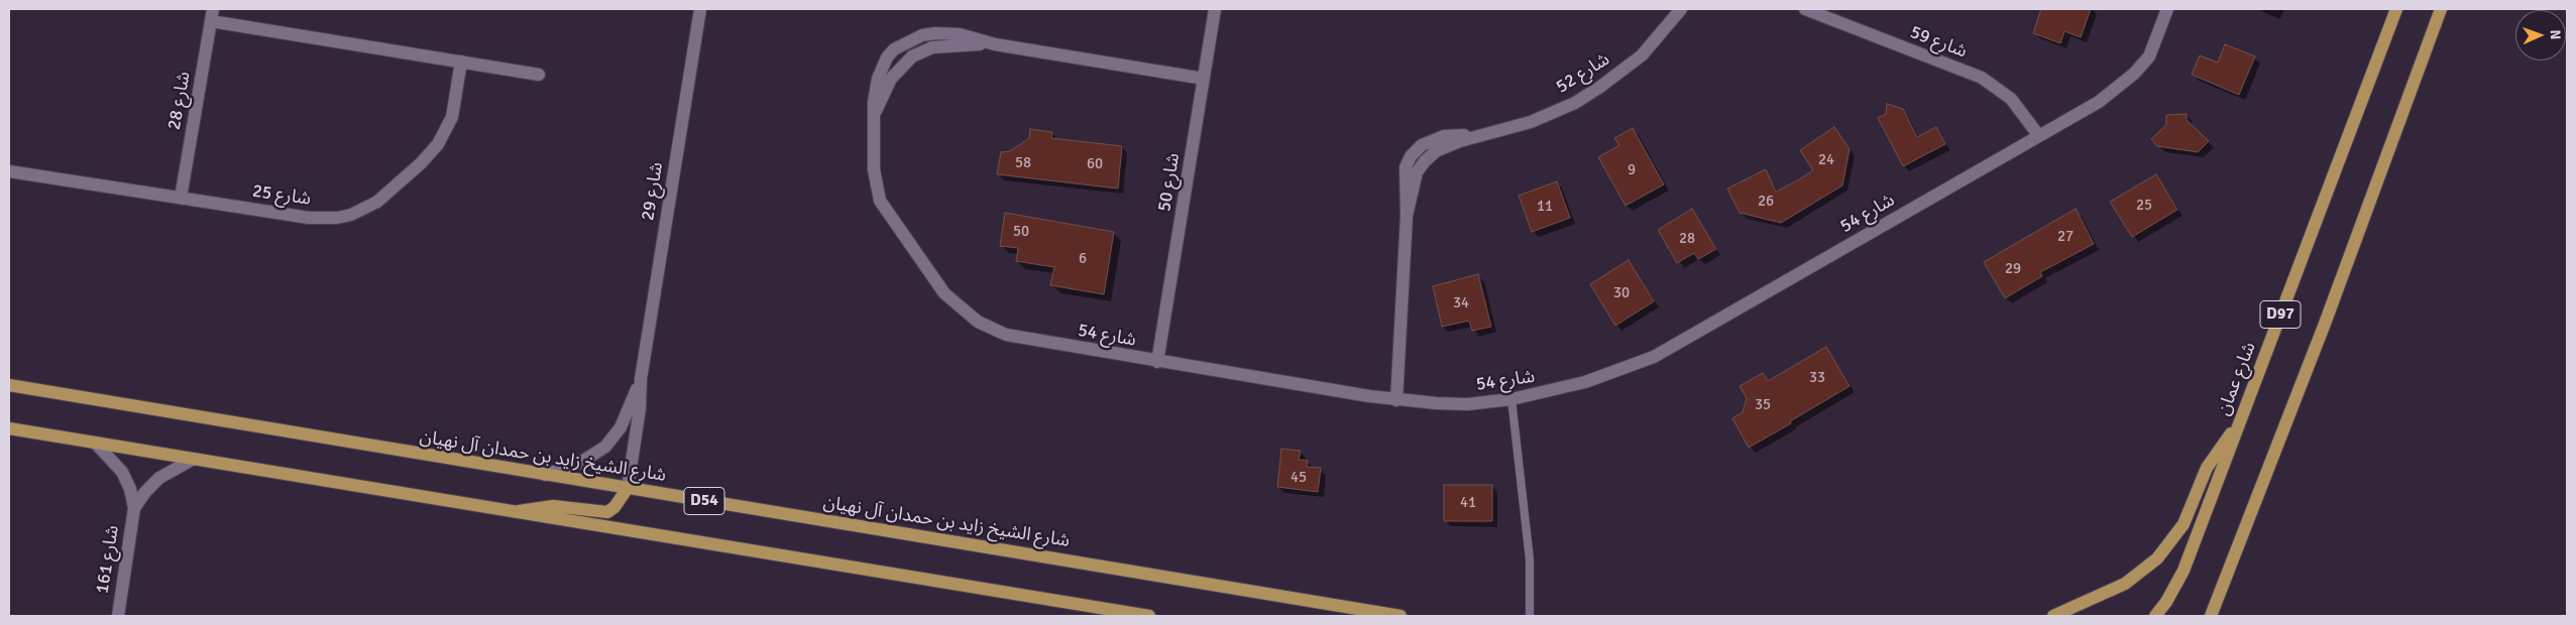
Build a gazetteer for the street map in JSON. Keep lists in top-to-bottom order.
{
  "streets": {
    "main road": [
      "D97",
      "شارع عمان",
      "شارع الشيخ زايد بن حمدان آل نهيان",
      "D54"
    ],
    "street": [
      "شارع 59",
      "شارع 52",
      "شارع 28",
      "شارع 50",
      "شارع 29",
      "شارع 25",
      "شارع 54",
      "شارع 161"
    ]
  },
  "crossings": [
    ["شارع 59", "شارع 54"],
    ["شارع 52", "شارع 54"],
    ["شارع 28", "شارع 25"],
    ["شارع 50", "شارع 54"],
    ["شارع 29", "شارع الشيخ زايد بن حمدان آل نهيان"],
    ["D54", "شارع 161"]
  ],
  "house_numbers": [
    "24",
    "58",
    "60",
    "9",
    "26",
    "25",
    "11",
    "50",
    "27",
    "28",
    "6",
    "29",
    "30",
    "34",
    "33",
    "35",
    "45",
    "41"
  ],
  "north": "right"
}
